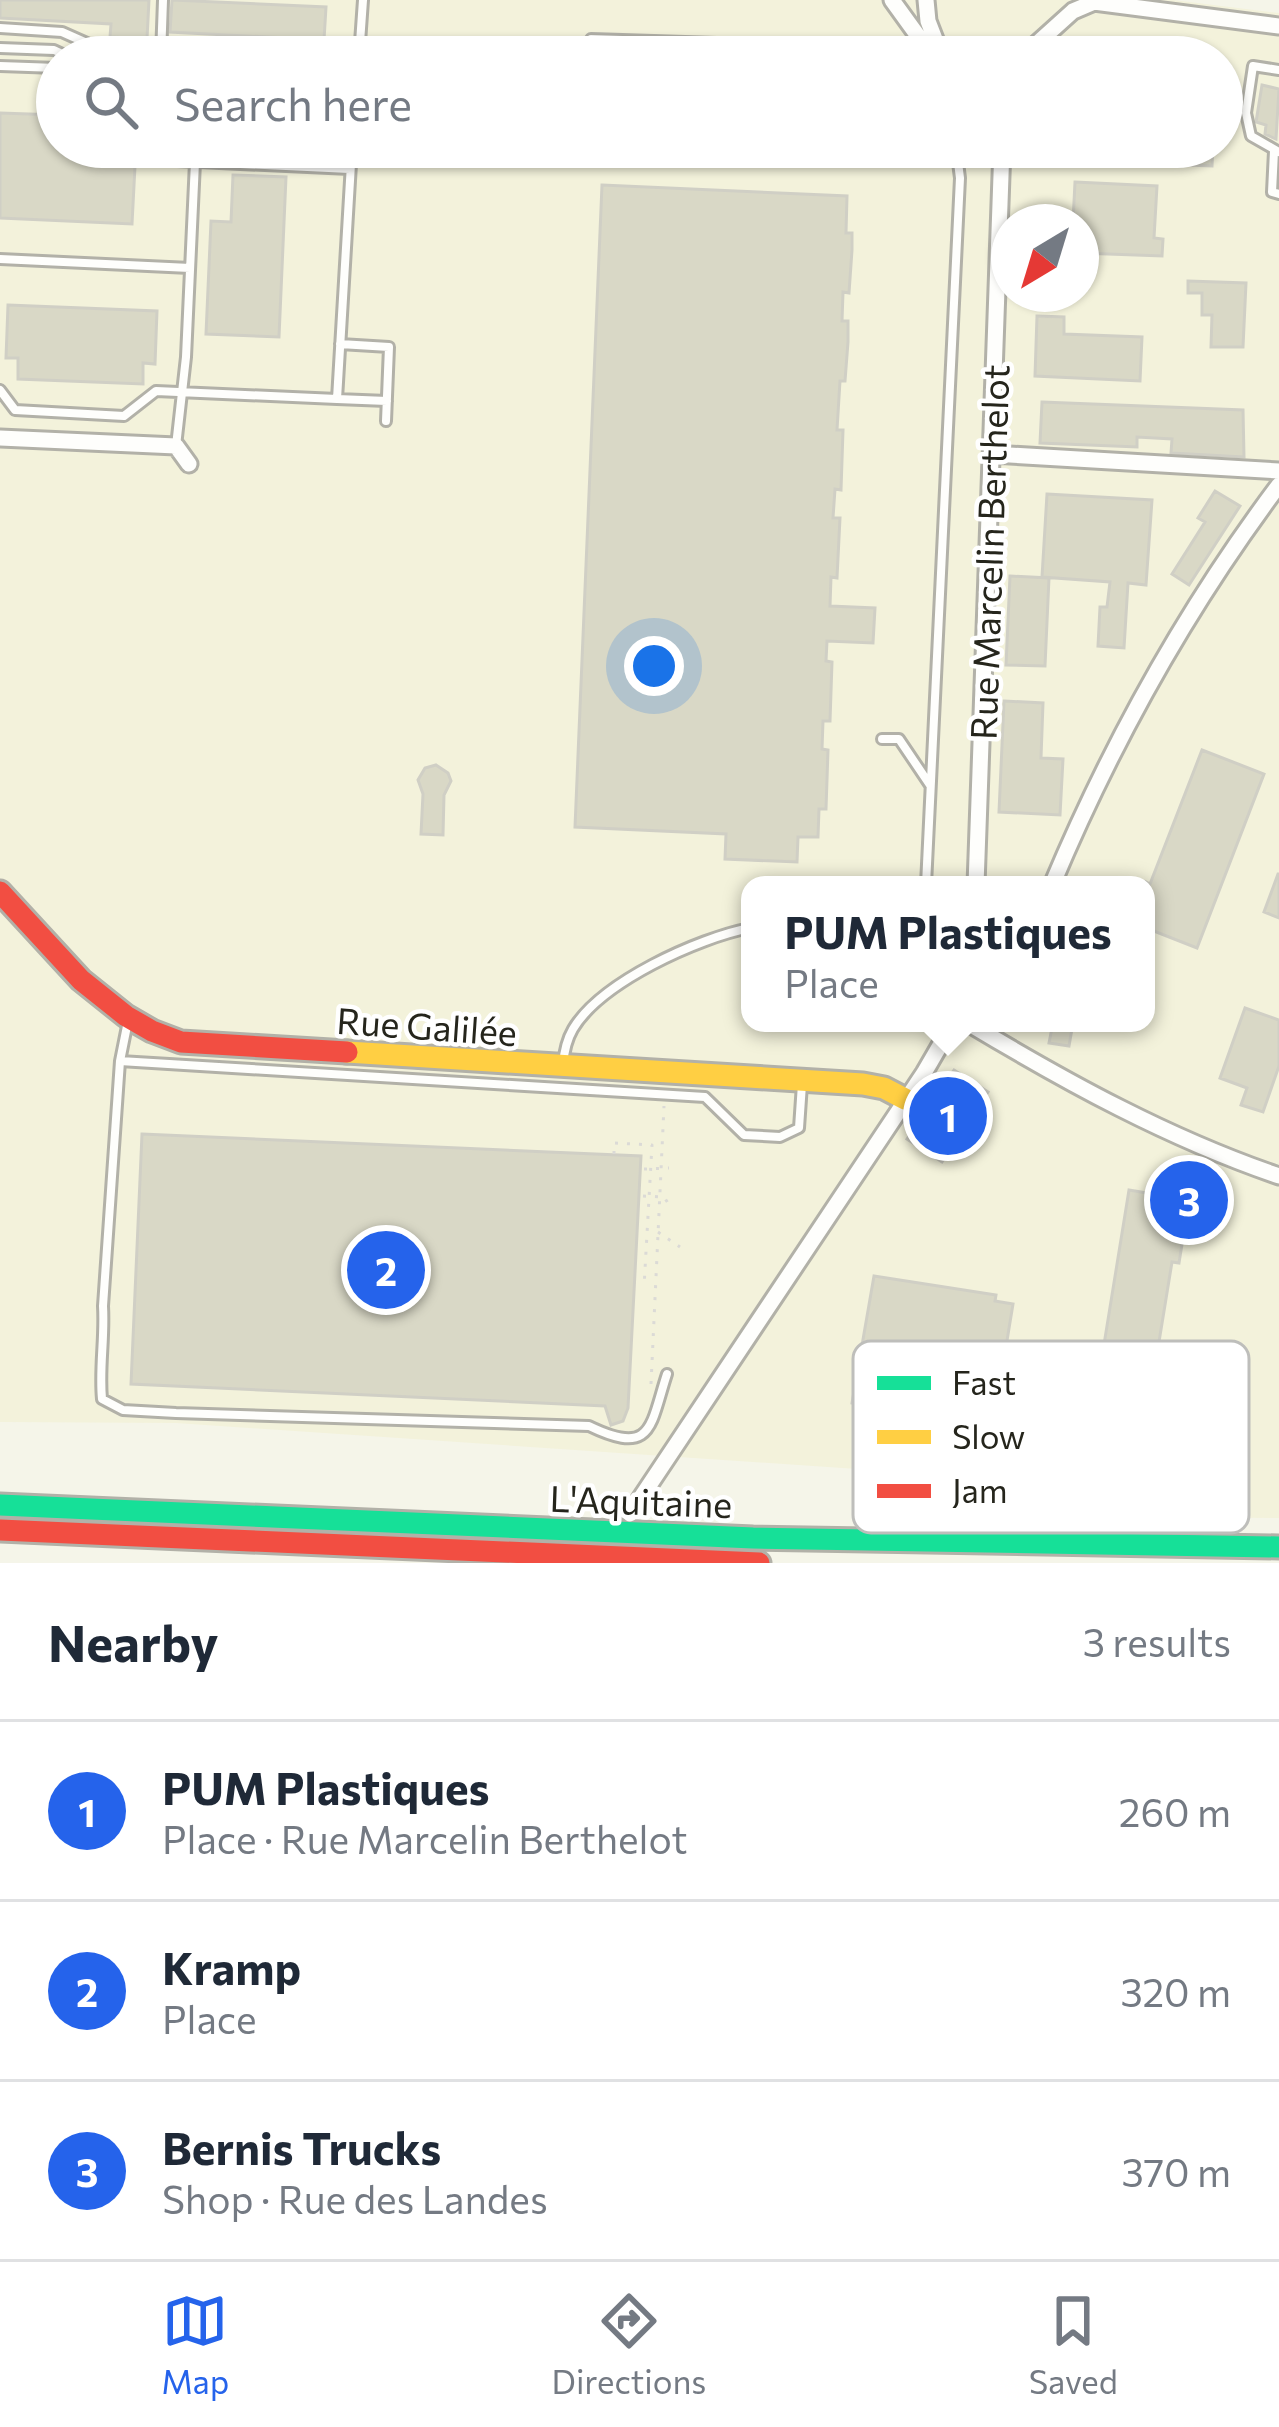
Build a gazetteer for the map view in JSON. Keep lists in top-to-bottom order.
{
  "streets": {
    "main road": ["Rue Galilée", "L'Aquitaine"],
    "street": ["Rue Marcelin Berthelot"]
  },
  "legend": ["Fast", "Slow", "Jam"],
  "north": "bottom left",
  "page": {
    "search": "Search here",
    "popup": ["PUM Plastiques", "Place"],
    "pins": ["1", "3", "2"],
    "heading": ["Nearby", "3 results"],
    "list": [
      {
        "mark": "1",
        "name": "PUM Plastiques",
        "note": "Place · Rue Marcelin Berthelot",
        "value": "260 m"
      },
      {
        "mark": "2",
        "name": "Kramp",
        "note": "Place",
        "value": "320 m"
      },
      {
        "mark": "3",
        "name": "Bernis Trucks",
        "note": "Shop · Rue des Landes",
        "value": "370 m"
      }
    ],
    "nav": ["Map", "Directions", "Saved"]
  }
}
